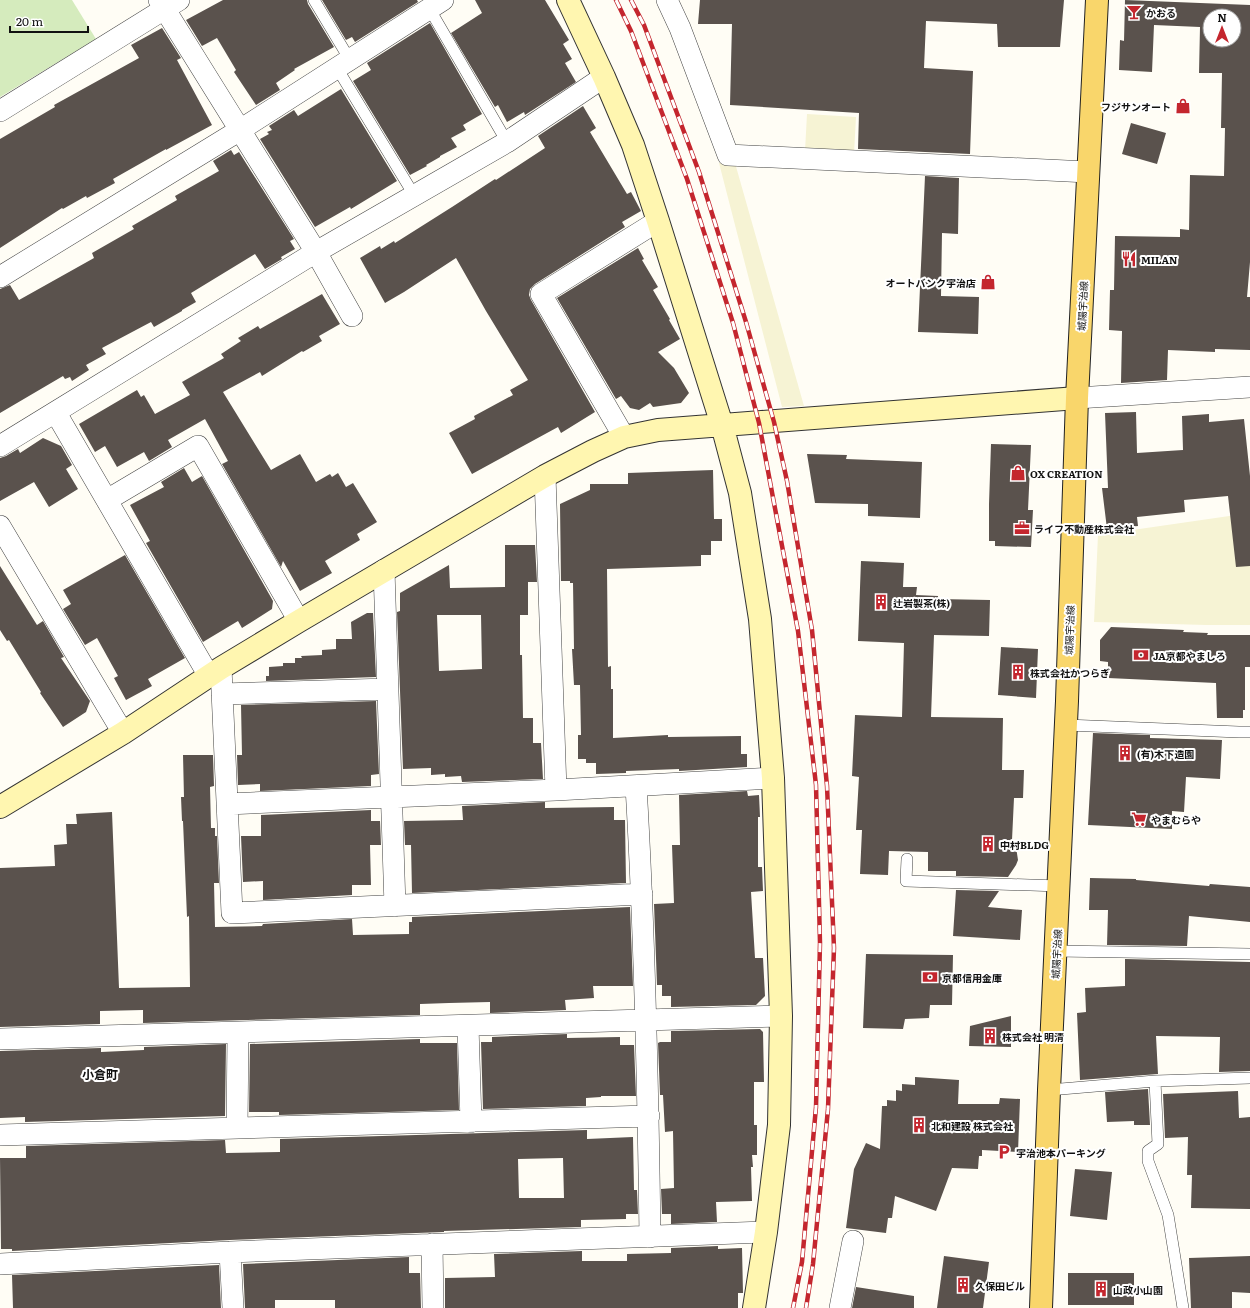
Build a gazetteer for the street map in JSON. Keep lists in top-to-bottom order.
{
  "streets": {
    "main road": ["城陽宇治線"]
  },
  "districts": ["小倉町"],
  "places": {
    "bar": ["かおる"],
    "shop": ["フジサンオート", "オートバンク宇治店", "OX CREATION"],
    "restaurant": ["MILAN"],
    "office": ["ライフ不動産株式会社"],
    "building": [
      "辻岩製茶(株)",
      "株式会社かつらぎ",
      "(有)木下造園",
      "中村BLDG",
      "株式会社 明清",
      "北和建設 株式会社",
      "久保田ビル",
      "山政小山園"
    ],
    "bank": ["JA京都やましろ", "京都信用金庫"],
    "supermarket": ["やまむらや"],
    "parking": ["宇治池本パーキング"]
  },
  "scale_bar": "20 m",
  "north": "top"
}
